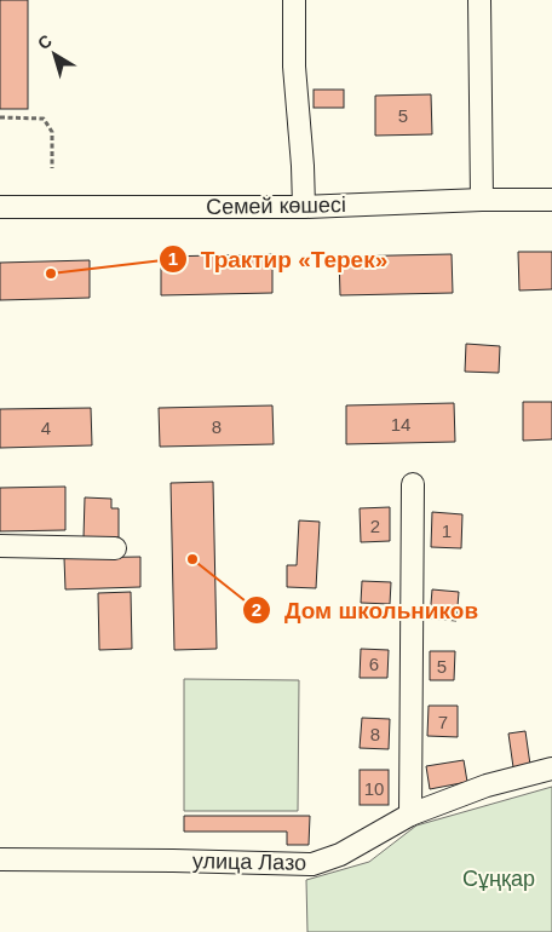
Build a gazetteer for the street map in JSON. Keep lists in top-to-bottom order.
{
  "streets": {
    "street": ["Семей көшесі", "улица Лазо"]
  },
  "parks": ["Сұңқар"],
  "places": ["Трактир «Терек»", "Дом школьников"],
  "house_numbers": [
    "5",
    "14",
    "8",
    "4",
    "2",
    "1",
    "6",
    "5",
    "7",
    "8",
    "10"
  ],
  "north": "top left"
}
